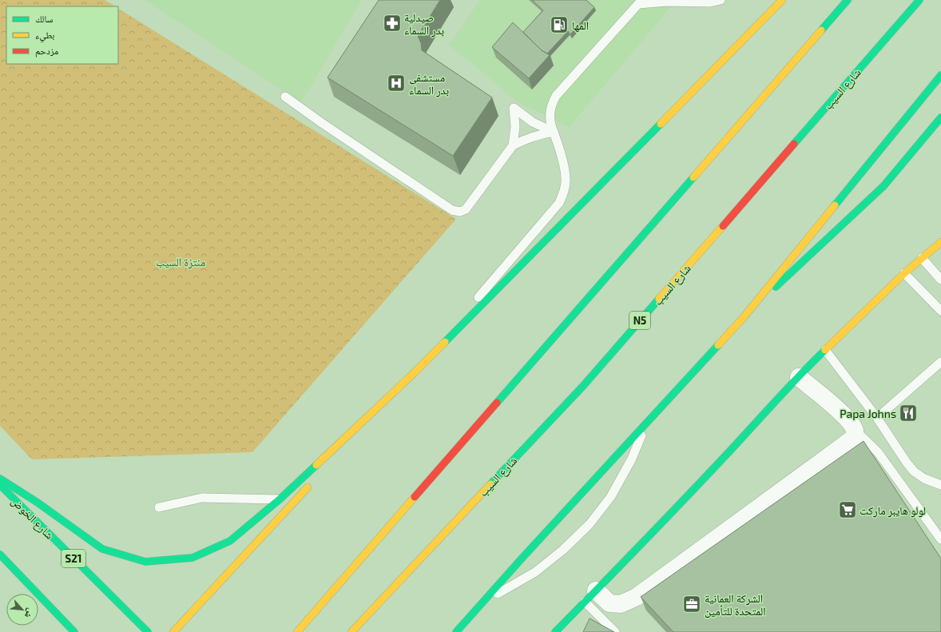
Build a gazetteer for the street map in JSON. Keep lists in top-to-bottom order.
{
  "streets": {
    "main road": [
      "شارع السيب",
      "N5",
      "شارع الخوض",
      "S21"
    ]
  },
  "parks": ["منتزة السيب"],
  "places": {
    "pharmacy": ["صيدلية بدر السماء"],
    "fuel station": ["المها"],
    "hospital": ["مستشفى بدر السماء"],
    "restaurant": ["Papa Johns"],
    "supermarket": ["لولو هايبر ماركت"],
    "office": ["الشركة العمانية المتحدة للتأمين"]
  },
  "legend": ["سالك", "بطيء", "مزدحم"],
  "north": "bottom right"
}
